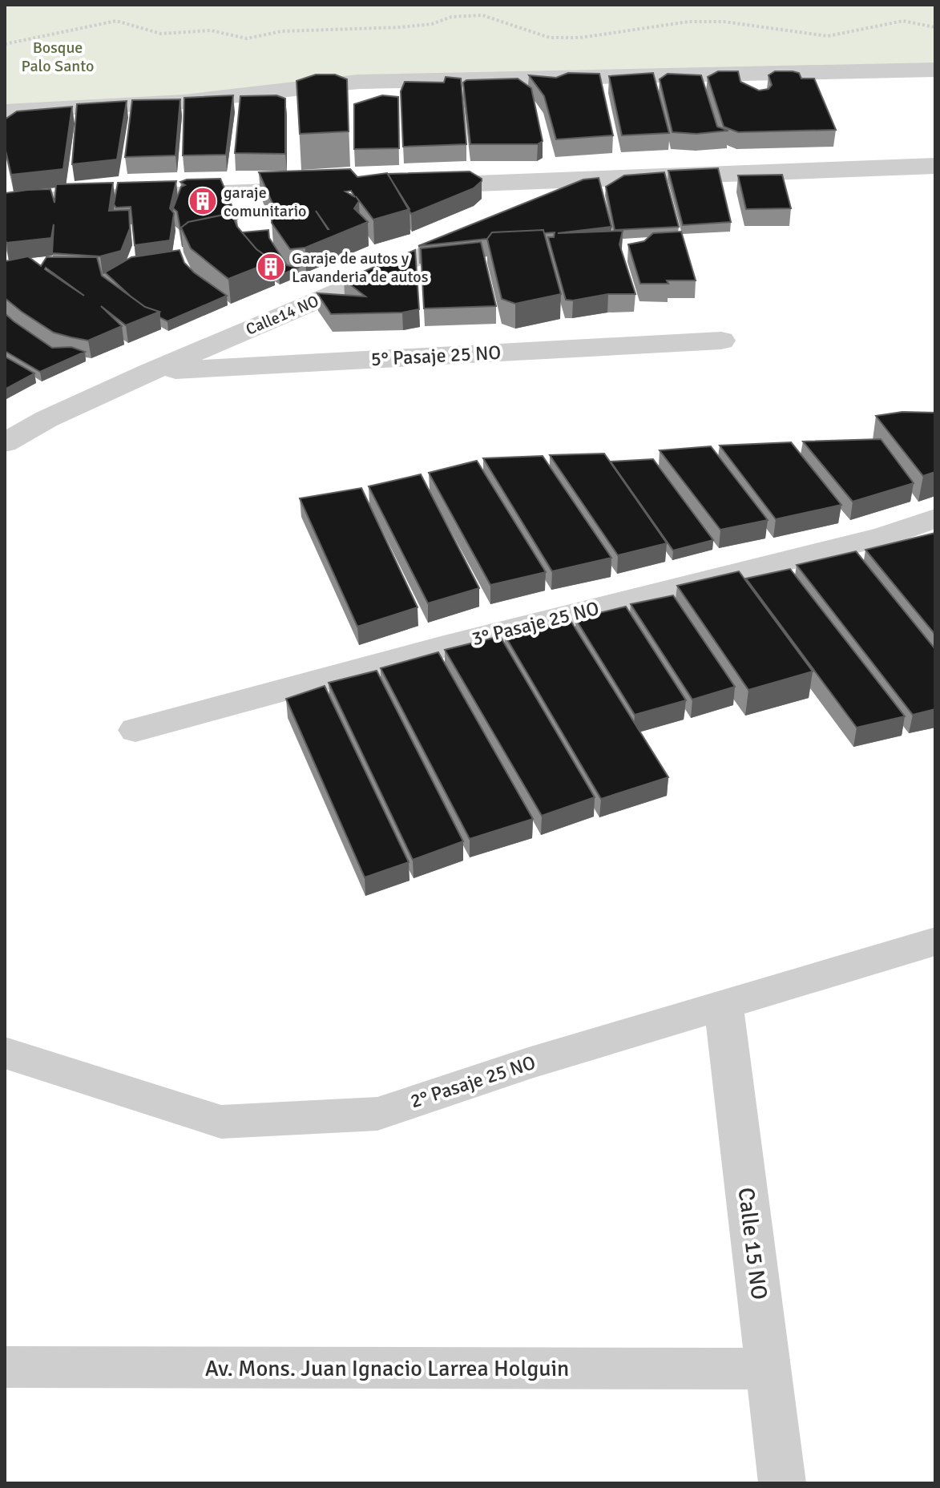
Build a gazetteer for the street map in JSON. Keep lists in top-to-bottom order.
{
  "streets": {
    "street": [
      "Calle14 NO",
      "5° Pasaje 25 NO",
      "3° Pasaje 25 NO",
      "2° Pasaje 25 NO",
      "Calle 15 NO",
      "Av. Mons. Juan Ignacio Larrea Holguin"
    ]
  },
  "crossings": [
    ["Calle14 NO", "5° Pasaje 25 NO"],
    ["2° Pasaje 25 NO", "Calle 15 NO"],
    ["Calle 15 NO", "Av. Mons. Juan Ignacio Larrea Holguin"]
  ],
  "parks": ["Bosque Palo Santo"],
  "places": {
    "building": ["garaje comunitario", "Garaje de autos y Lavanderia de autos"]
  }
}
